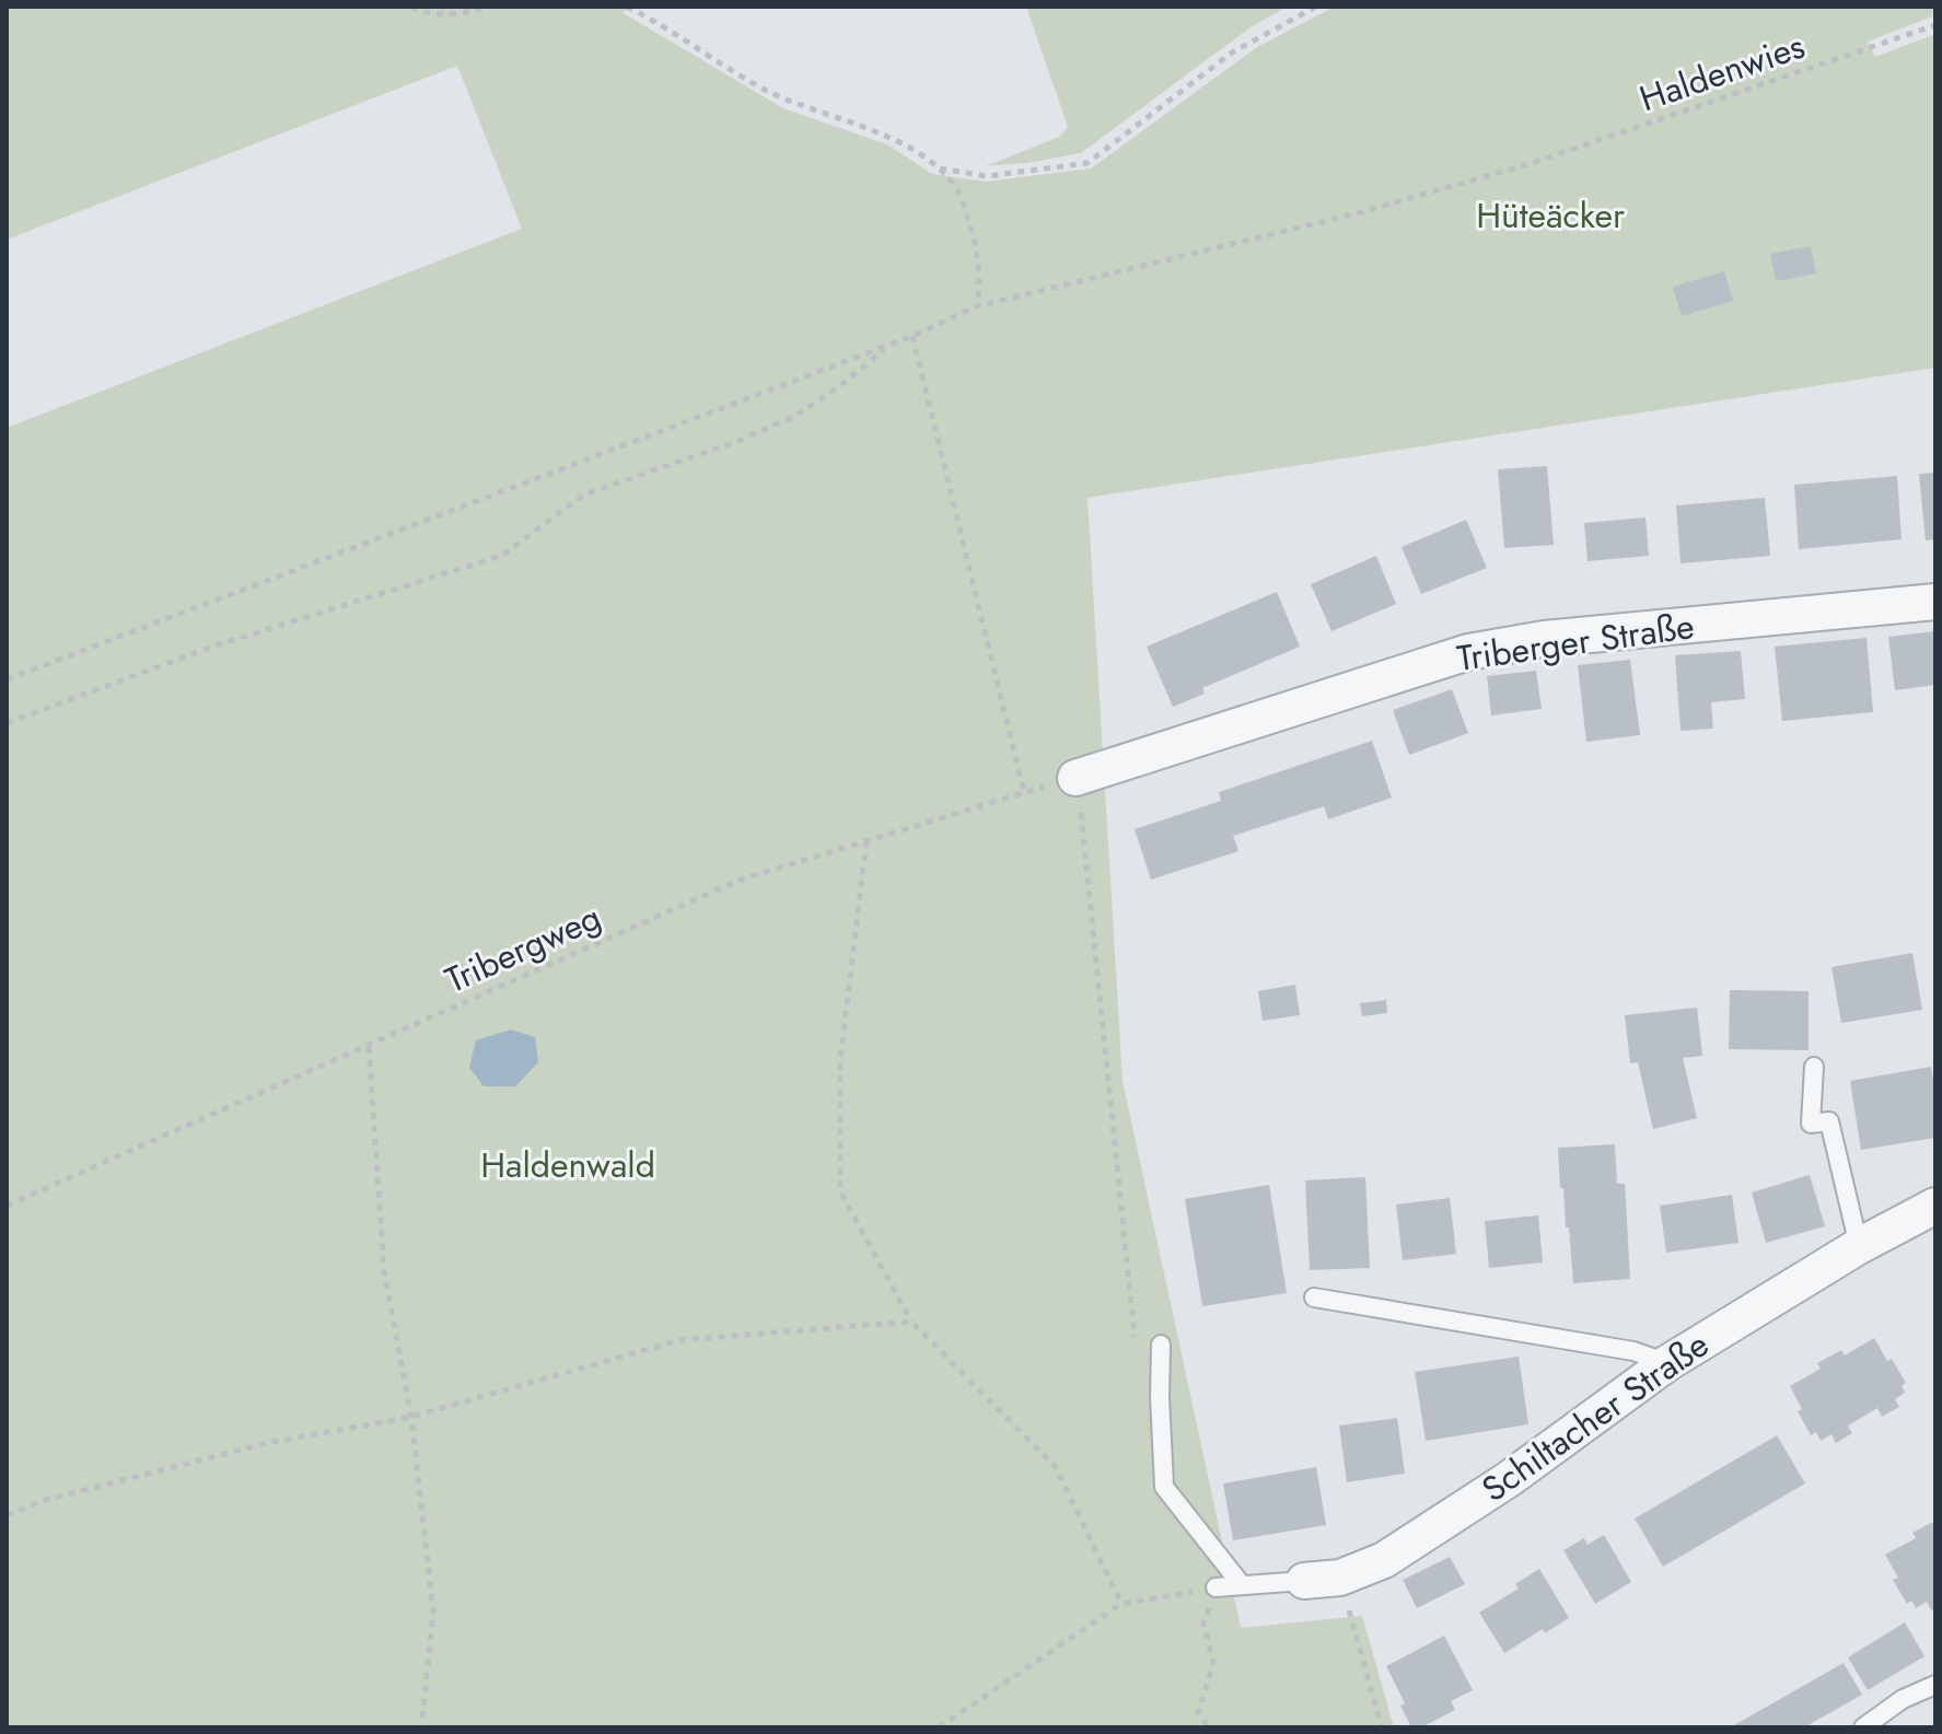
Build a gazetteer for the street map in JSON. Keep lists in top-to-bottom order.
{
  "streets": {
    "street": ["Triberger Straße", "Schiltacher Straße"],
    "path": ["Haldenwies", "Tribergweg"]
  },
  "crossings": [
    ["Triberger Straße", "Tribergweg"]
  ],
  "parks": ["Hüteäcker", "Haldenwald"]
}
